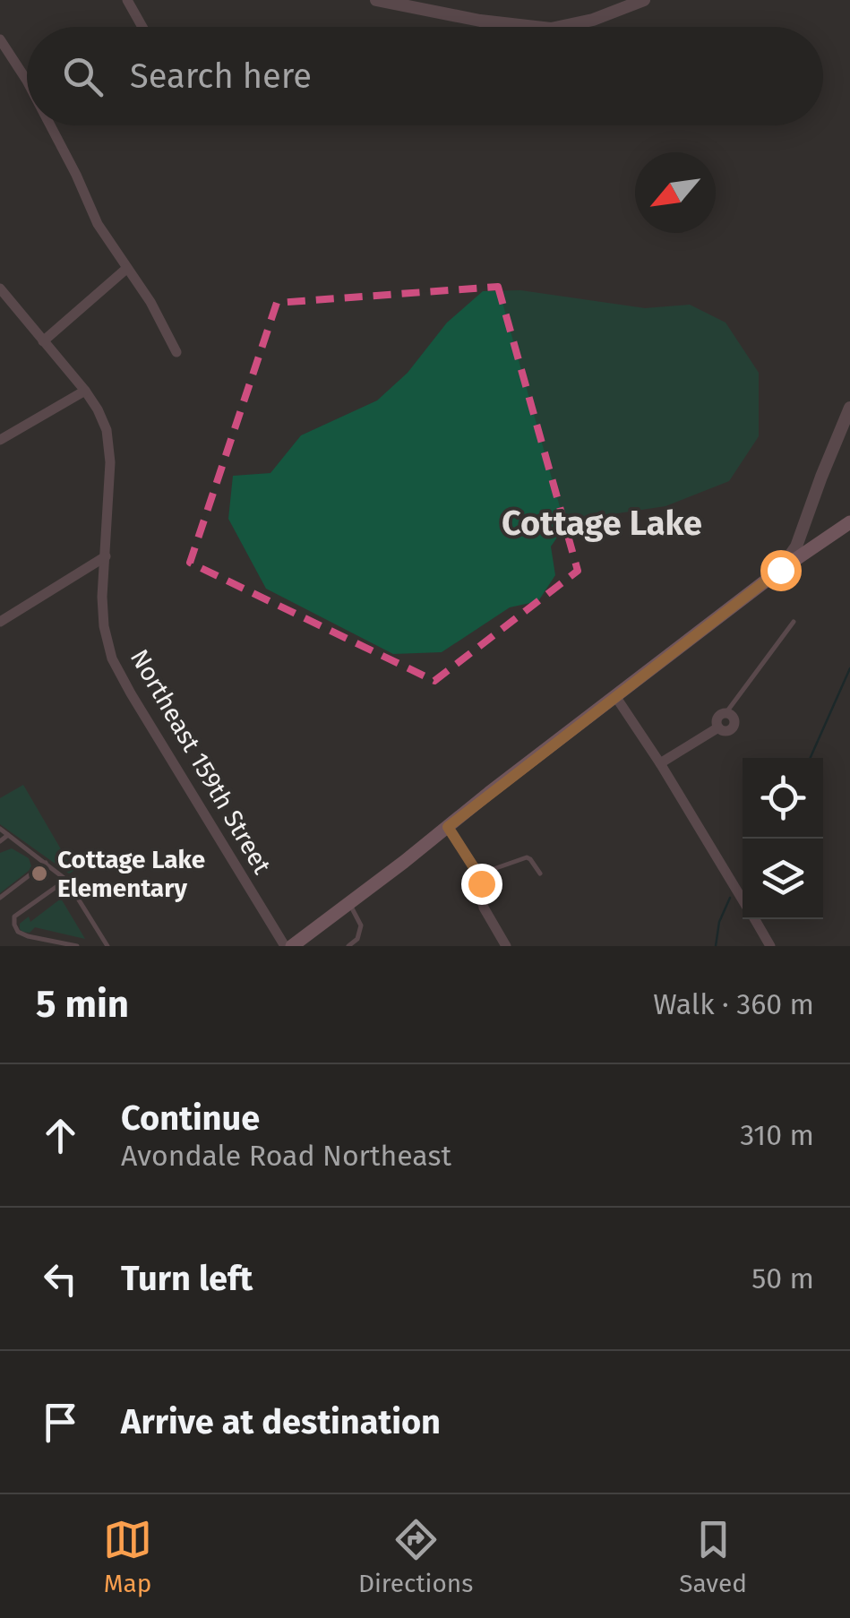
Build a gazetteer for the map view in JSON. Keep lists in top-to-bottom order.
{
  "streets": {
    "street": ["Northeast 159th Street"]
  },
  "districts": ["Cottage Lake"],
  "places": ["Cottage Lake Elementary"],
  "north": "bottom left",
  "page": {
    "search": "Search here",
    "heading": ["5 min", "Walk · 360 m"],
    "list": [
      ["Continue", "Avondale Road Northeast", "310 m"],
      ["Turn left", "50 m"],
      "Arrive at destination"
    ],
    "nav": ["Map", "Directions", "Saved"]
  }
}
